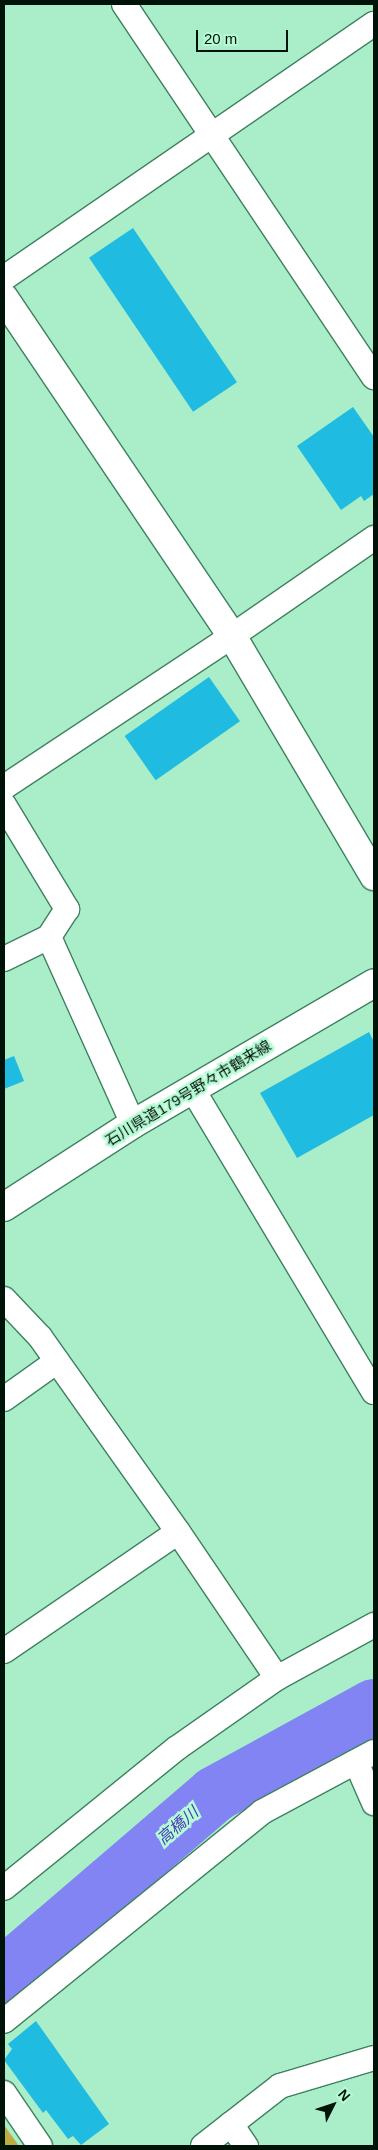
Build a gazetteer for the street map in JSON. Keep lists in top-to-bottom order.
{
  "streets": {
    "street": ["石川県道179号野々市鶴来線"]
  },
  "water": ["高橋川"],
  "scale_bar": "20 m",
  "north": "top right"
}
